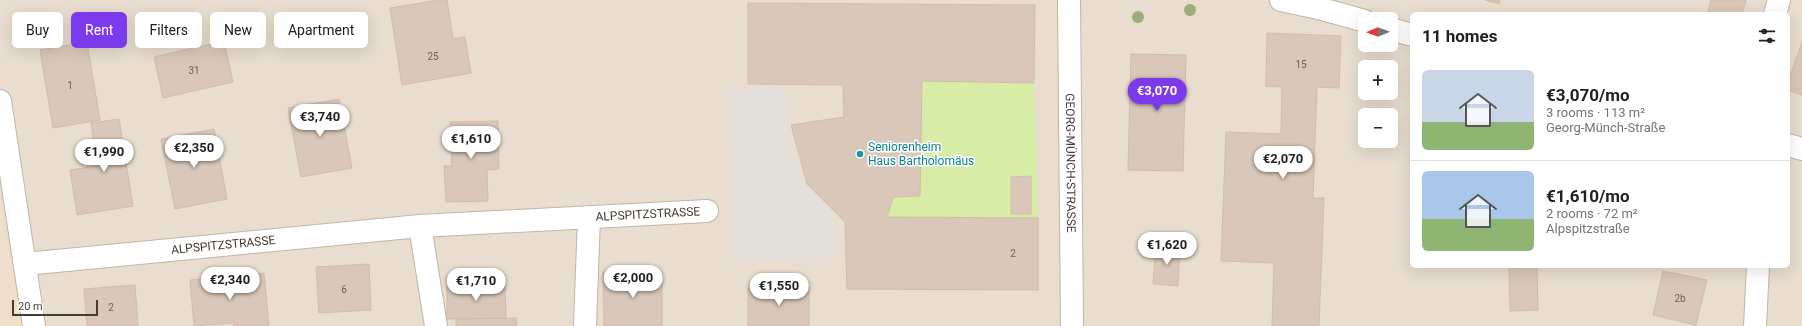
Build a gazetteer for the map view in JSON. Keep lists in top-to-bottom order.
{
  "streets": {
    "street": ["GEORG-MÜNCH-STRASSE", "ALPSPITZSTRASSE"]
  },
  "places": ["Seniorenheim Haus Bartholomäus"],
  "house_numbers": [
    "25",
    "15",
    "31",
    "1",
    "2",
    "6",
    "2b",
    "2"
  ],
  "scale_bar": "20 m",
  "north": "left",
  "page": {
    "map_buttons": ["+", "−"],
    "chip": [
      "Buy",
      "Rent",
      "Filters",
      "New",
      "Apartment"
    ],
    "heading": "11 homes",
    "list": [
      {
        "name": "€3,070/mo",
        "note": "3 rooms · 113 m² · Georg-Münch-Straße"
      },
      {
        "name": "€1,610/mo",
        "note": "2 rooms · 72 m² · Alpspitzstraße"
      }
    ],
    "price": [
      "€3,070",
      "€3,740",
      "€1,610",
      "€2,350",
      "€1,990",
      "€2,070",
      "€1,620",
      "€2,000",
      "€2,340",
      "€1,710",
      "€1,550"
    ],
    "scale": "20 m"
  }
}
